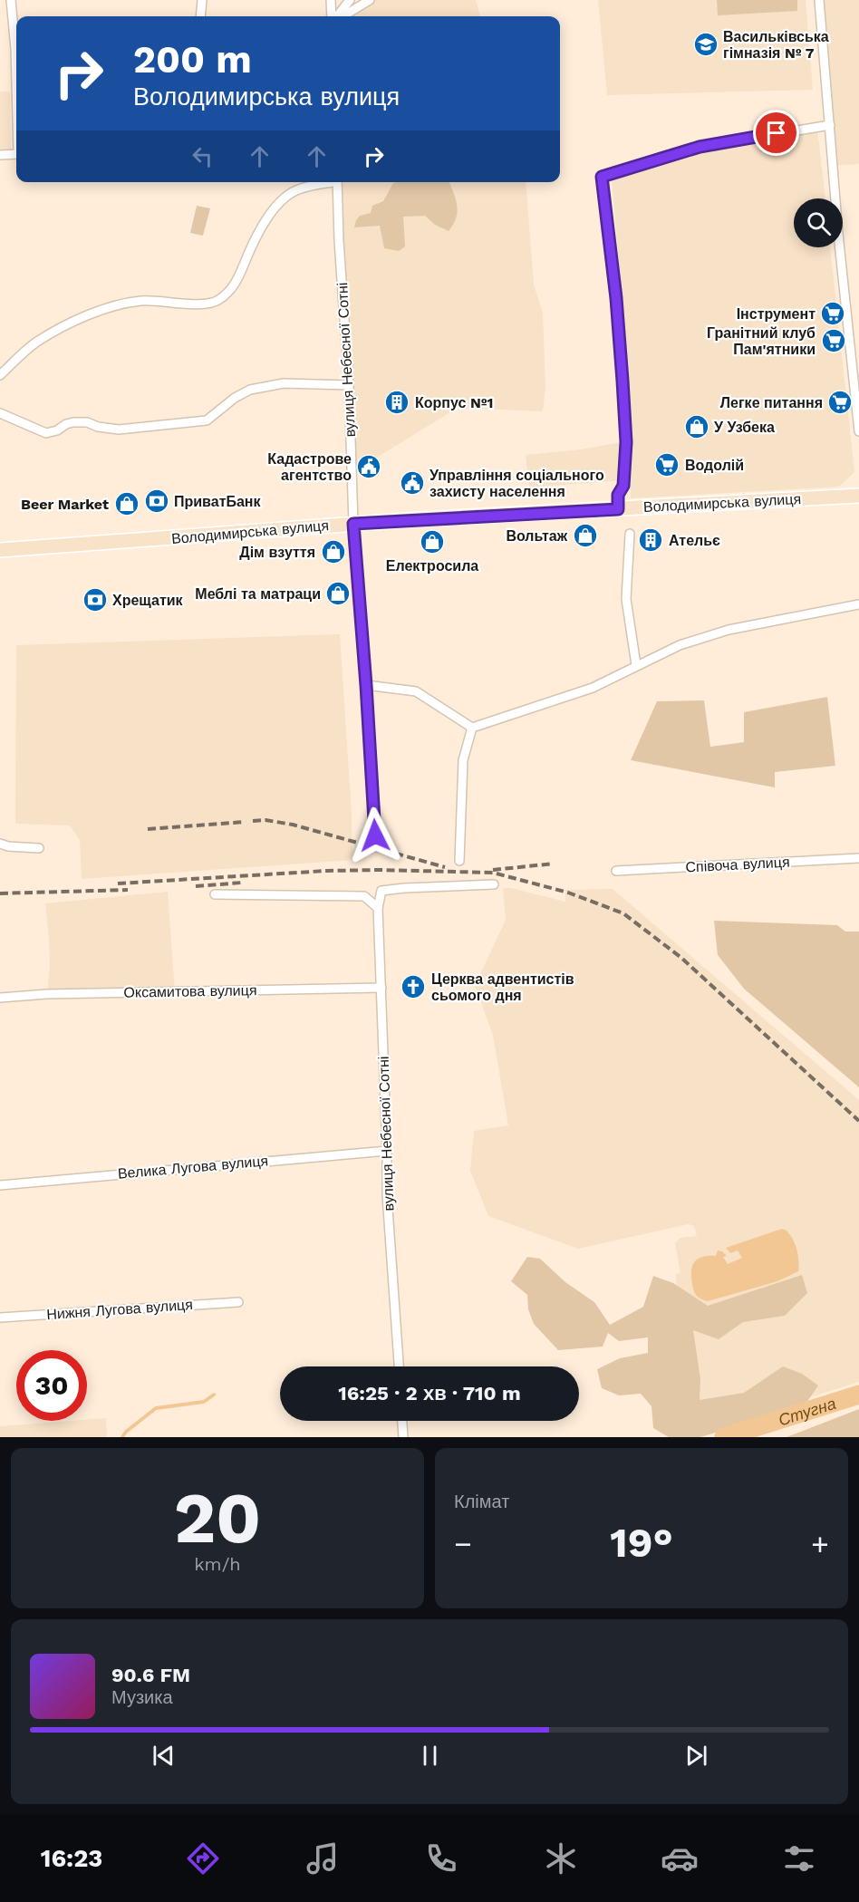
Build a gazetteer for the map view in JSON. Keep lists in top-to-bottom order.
{
  "streets": {
    "main road": ["Володимирська вулиця"],
    "street": [
      "вулиця Небесної Сотні",
      "Співоча вулиця",
      "Оксамитова вулиця",
      "Велика Лугова вулиця",
      "Нижня Лугова вулиця"
    ]
  },
  "crossings": [
    ["вулиця Небесної Сотні", "Володимирська вулиця"],
    ["вулиця Небесної Сотні", "Оксамитова вулиця"],
    ["вулиця Небесної Сотні", "Велика Лугова вулиця"]
  ],
  "water": ["Стугна"],
  "places": {
    "school or university": ["Васильківська гімназія № 7"],
    "supermarket": [
      "Інструмент",
      "Гранітний клуб Пам'ятники",
      "Легке питання",
      "Водолій"
    ],
    "building": ["Корпус №1", "Ательє"],
    "shop": [
      "У Узбека",
      "Beer Market",
      "Вольтаж",
      "Електросила",
      "Дім взуття",
      "Меблі та матраци"
    ],
    "public building": ["Кадастрове агентство", "Управління соціального захисту населення"],
    "bank": ["ПриватБанк", "Хрещатик"],
    "church": ["Церква адвентистів сьомого дня"]
  },
  "page": {
    "turn": ["200 m", "Володимирська вулиця"],
    "limit": "30",
    "trip": "16:25 · 2 хв · 710 m",
    "tile": [
      ["20", "km/h"],
      "Клімат"
    ],
    "heat": ["−", "19°", "+"],
    "song": ["90.6 FM", "Музика"],
    "tabs": "16:23"
  }
}
